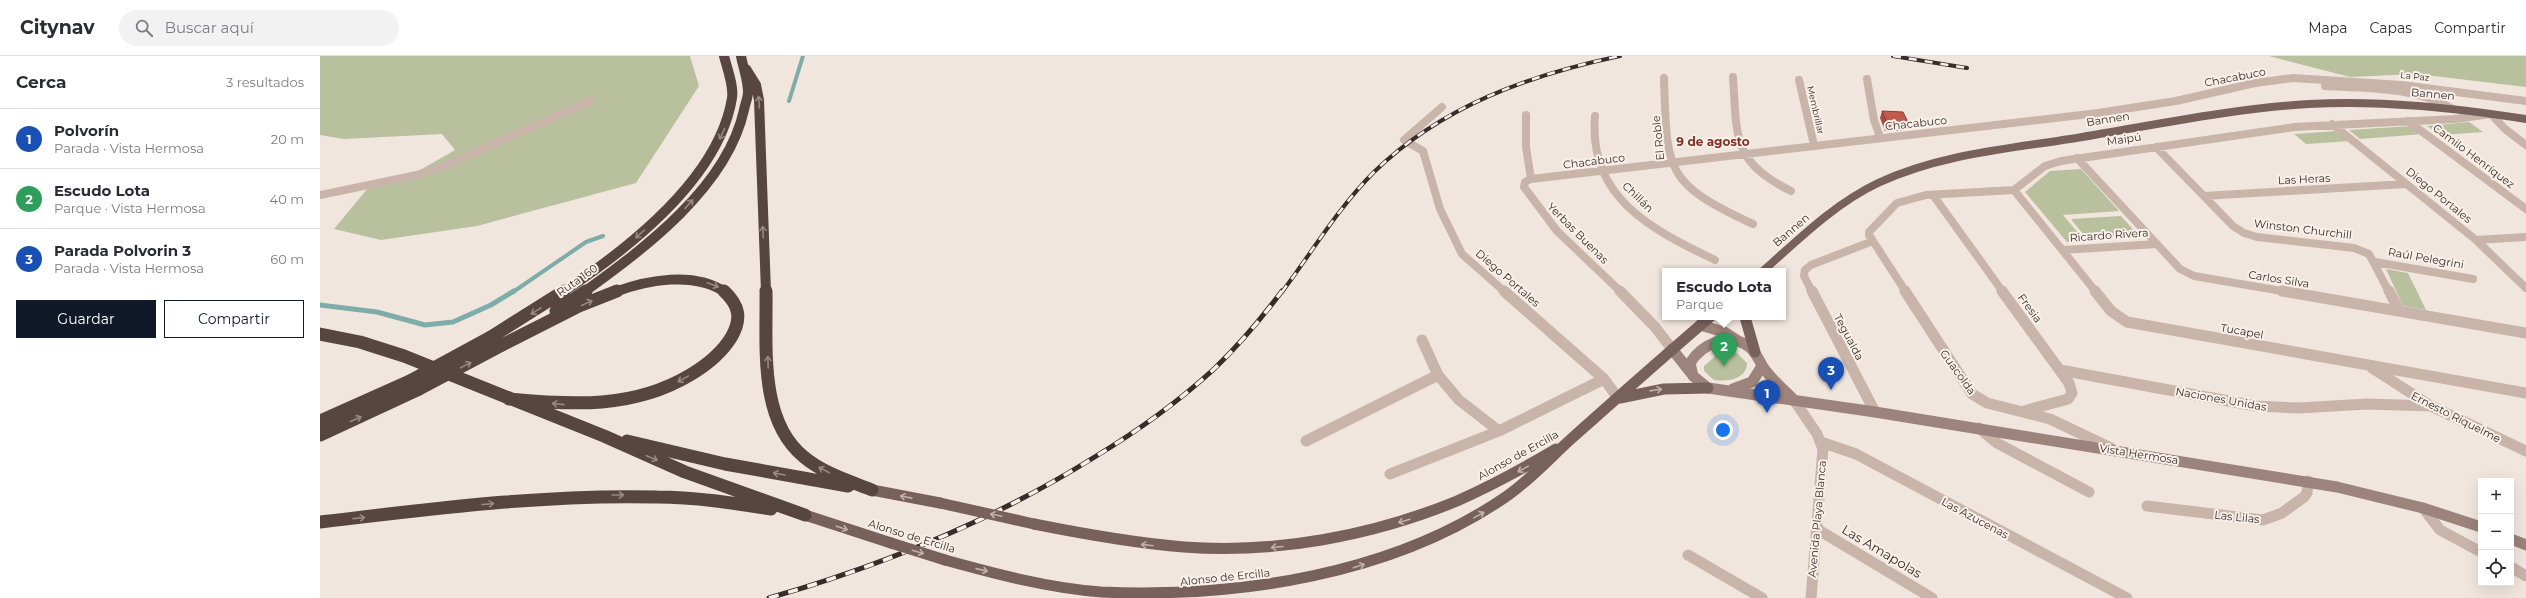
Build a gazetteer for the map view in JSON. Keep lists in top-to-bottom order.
{
  "streets": {
    "highway": ["Ruta 160"],
    "main road": ["Bannen", "Vista Hermosa", "Alonso de Ercilla"],
    "street": [
      "La Paz",
      "Chacabuco",
      "Membrillar",
      "El Roble",
      "Maipú",
      "Camilo Henríquez",
      "Las Heras",
      "Diego Portales",
      "Chillán",
      "Winston Churchill",
      "Yerbas Buenas",
      "Ricardo Rivera",
      "Raúl Pelegrini",
      "Carlos Silva",
      "Fresia",
      "Tucapel",
      "Tegualda",
      "Guacolda",
      "Naciones Unidas",
      "Ernesto Riquelme",
      "Las Lilas",
      "Las Azucenas",
      "Avenida Playa Blanca",
      "Las Amapolas"
    ]
  },
  "crossings": [
    ["La Paz", "Chacabuco"],
    ["Chacabuco", "Membrillar"],
    ["Chacabuco", "El Roble"],
    ["Chacabuco", "Chillán"],
    ["Chacabuco", "Yerbas Buenas"],
    ["Bannen", "Maipú"],
    ["Maipú", "Camilo Henríquez"],
    ["Maipú", "Diego Portales"],
    ["Maipú", "Winston Churchill"],
    ["Maipú", "Carlos Silva"],
    ["Maipú", "Tucapel"],
    ["Las Heras", "Diego Portales"],
    ["Las Heras", "Winston Churchill"],
    ["Winston Churchill", "Raúl Pelegrini"],
    ["Winston Churchill", "Carlos Silva"],
    ["Ricardo Rivera", "Carlos Silva"],
    ["Ricardo Rivera", "Tucapel"],
    ["Fresia", "Guacolda"],
    ["Fresia", "Naciones Unidas"],
    ["Tucapel", "Ernesto Riquelme"],
    ["Tegualda", "Guacolda"],
    ["Tegualda", "Vista Hermosa"],
    ["Guacolda", "Vista Hermosa"],
    ["Naciones Unidas", "Ernesto Riquelme"],
    ["Vista Hermosa", "Las Lilas"],
    ["Vista Hermosa", "Avenida Playa Blanca"],
    ["Las Azucenas", "Avenida Playa Blanca"],
    ["Avenida Playa Blanca", "Las Amapolas"]
  ],
  "districts": ["9 de agosto"],
  "page": {
    "header": "Citynav",
    "search": "Buscar aquí",
    "nav": ["Mapa", "Capas", "Compartir"],
    "heading": ["Cerca", "3 resultados"],
    "list": [
      {
        "mark": "1",
        "name": "Polvorín",
        "note": "Parada · Vista Hermosa",
        "value": "20 m"
      },
      {
        "mark": "2",
        "name": "Escudo Lota",
        "note": "Parque · Vista Hermosa",
        "value": "40 m"
      },
      {
        "mark": "3",
        "name": "Parada Polvorin 3",
        "note": "Parada · Vista Hermosa",
        "value": "60 m"
      }
    ],
    "popup": ["Escudo Lota", "Parque"],
    "buttons": ["Guardar", "Compartir"],
    "pins": ["2", "3", "1"],
    "map_buttons": ["+", "−"]
  }
}
